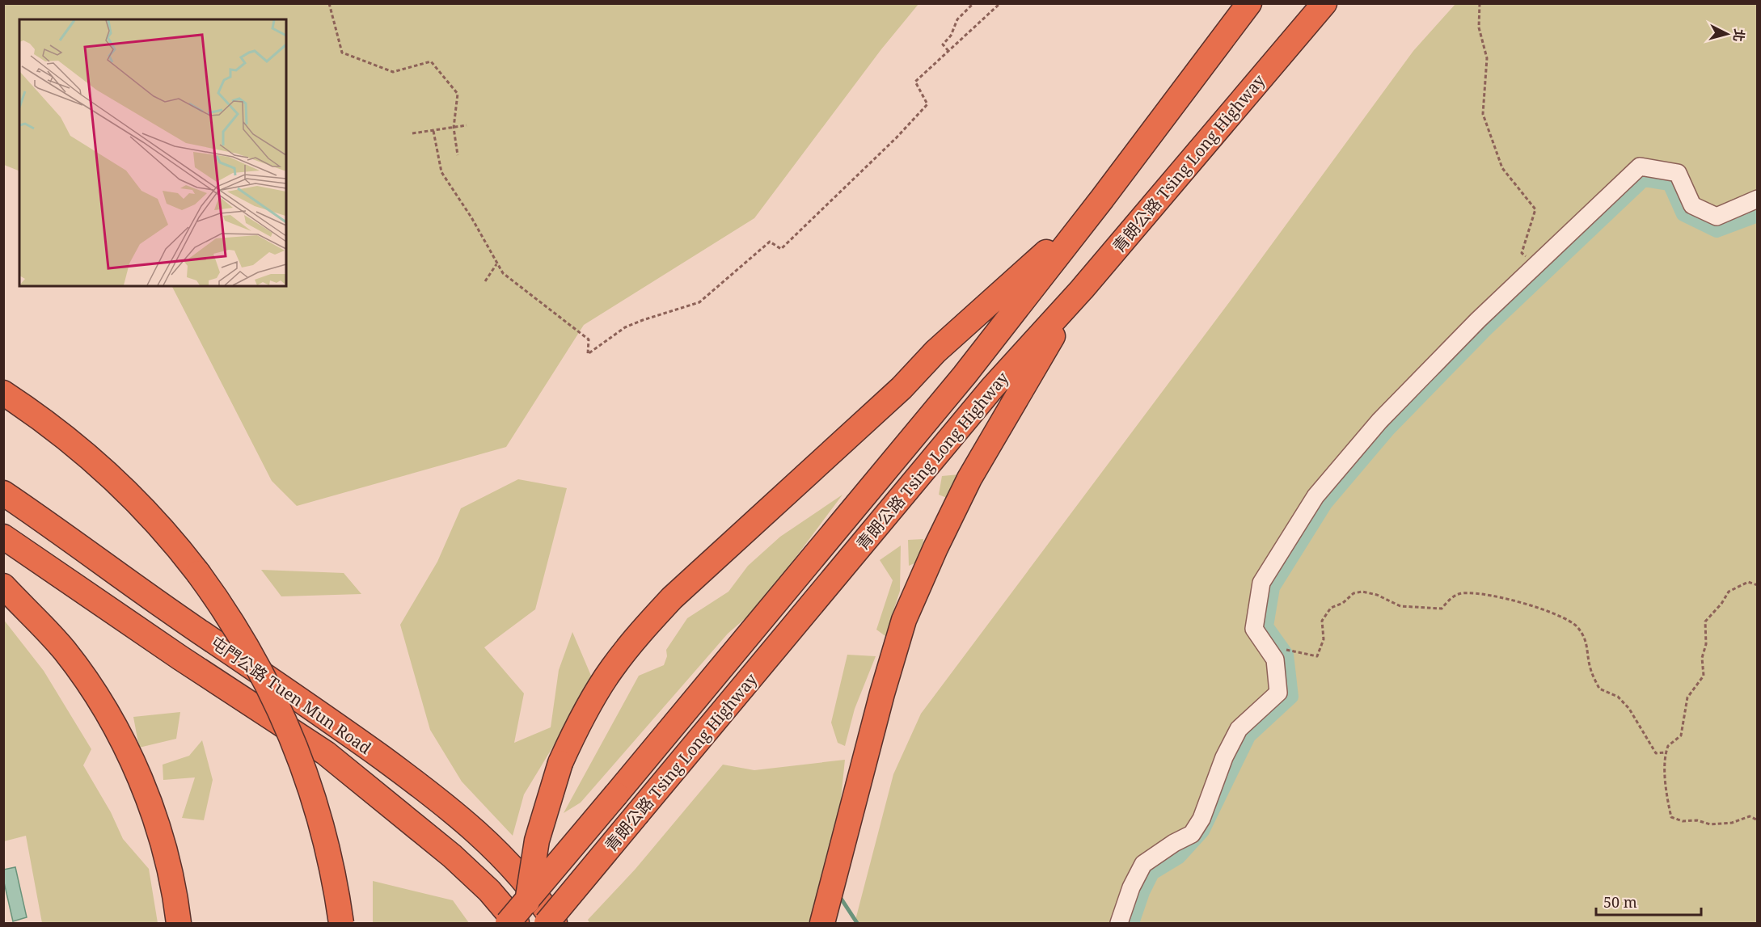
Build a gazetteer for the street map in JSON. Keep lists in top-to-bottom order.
{
  "streets": {
    "highway": ["青朗公路 Tsing Long Highway", "屯門公路 Tuen Mun Road"]
  },
  "crossings": [
    ["青朗公路 Tsing Long Highway", "屯門公路 Tuen Mun Road"]
  ],
  "scale_bar": "50 m",
  "north": "right"
}
